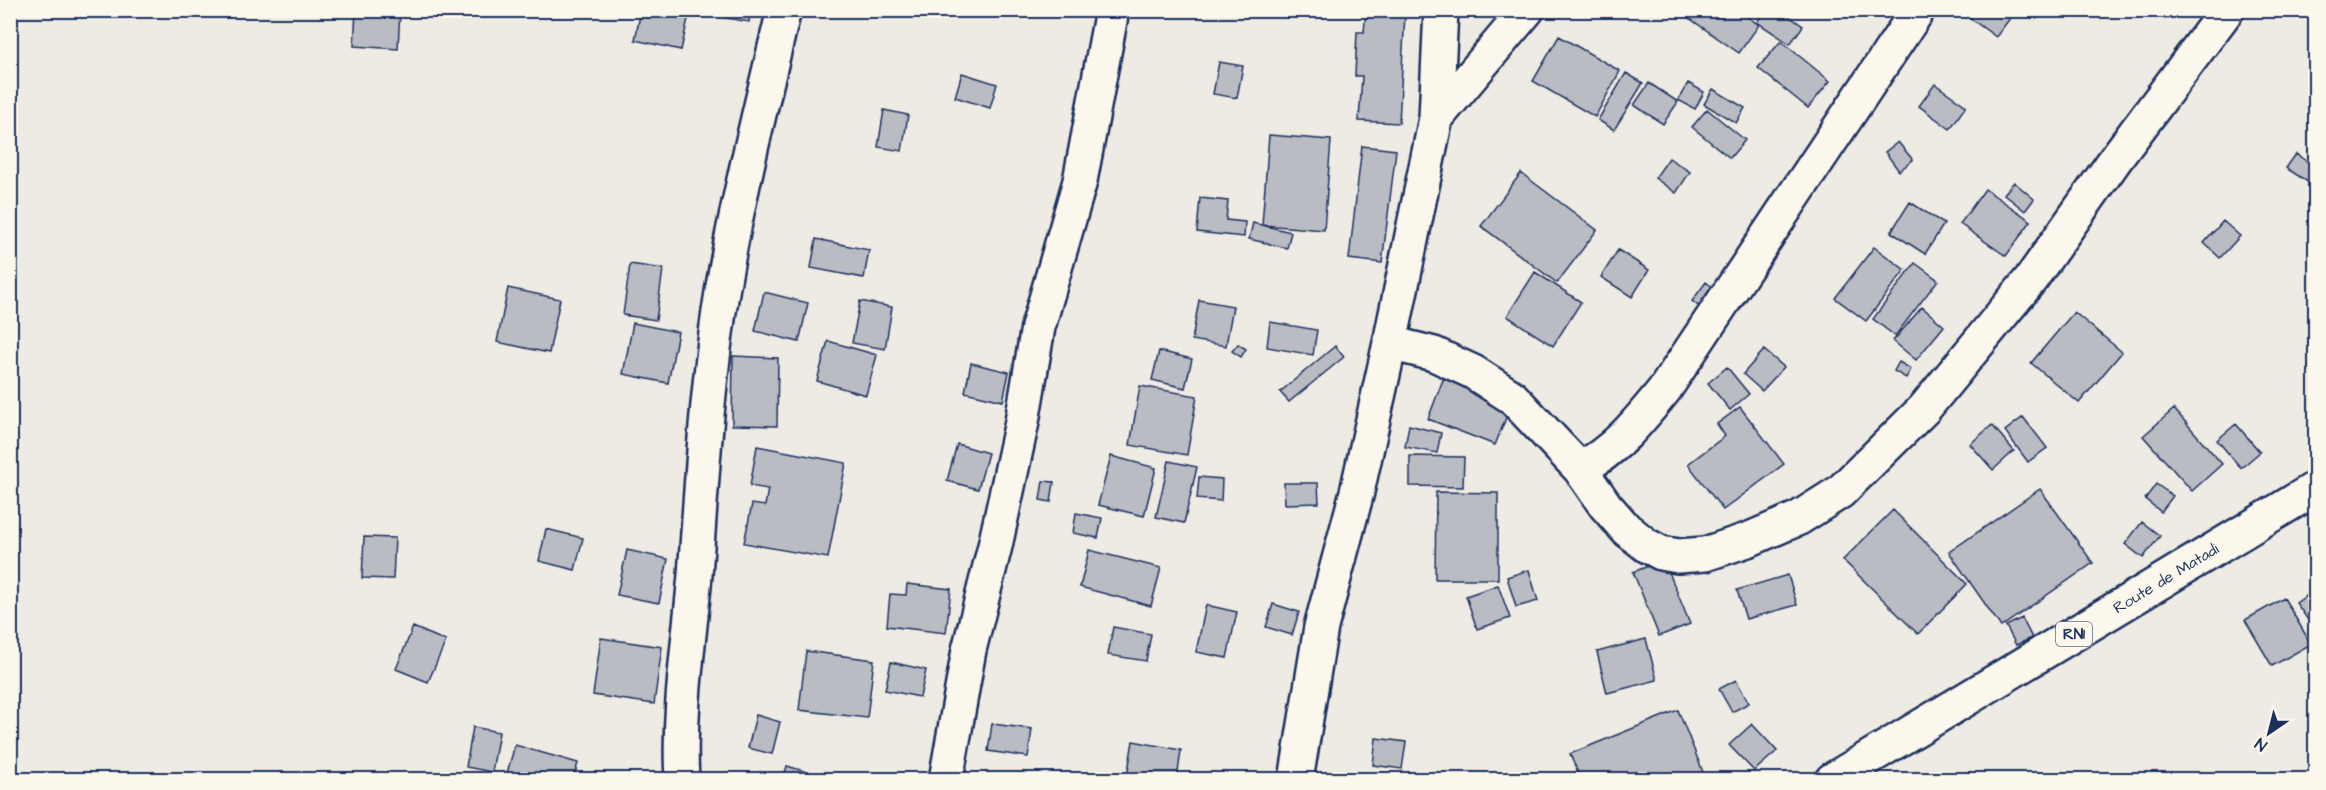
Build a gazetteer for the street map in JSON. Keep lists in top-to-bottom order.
{
  "streets": {
    "main road": ["Route de Matadi", "RN1"]
  },
  "north": "bottom left"
}
